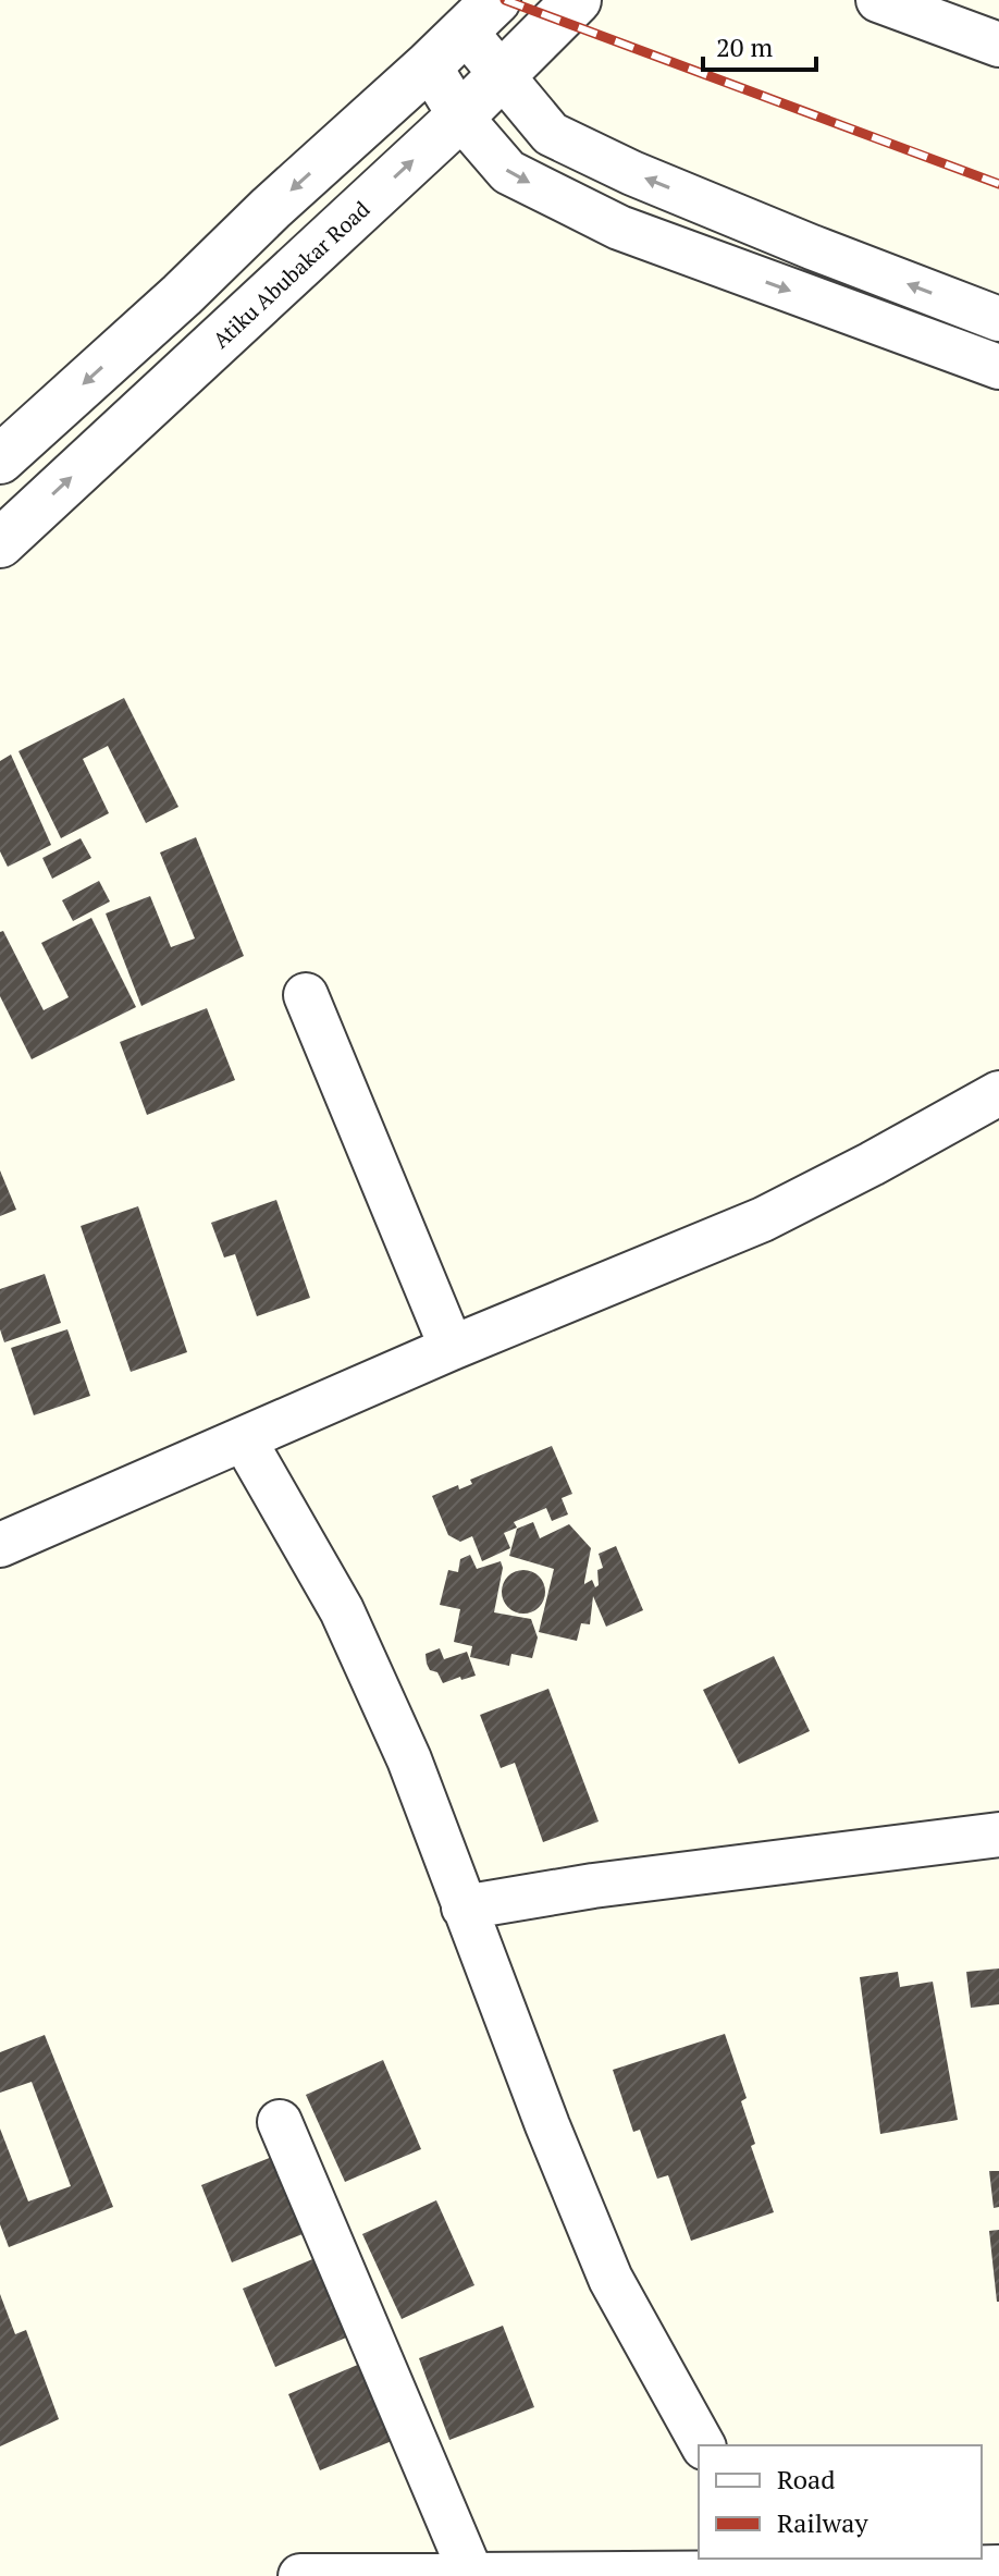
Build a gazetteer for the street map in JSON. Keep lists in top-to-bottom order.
{
  "streets": {
    "street": ["Atiku Abubakar Road"]
  },
  "legend": ["Road", "Railway"],
  "scale_bar": "20 m"
}
